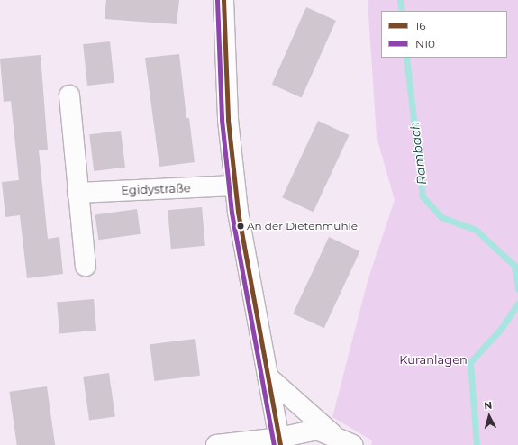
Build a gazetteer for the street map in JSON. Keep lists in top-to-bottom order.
{
  "streets": {
    "street": ["Egidystraße"]
  },
  "water": ["Rambach"],
  "parks": ["Kuranlagen"],
  "places": ["An der Dietenmühle"],
  "lines": ["transit line 16", "transit line N10"],
  "legend": ["16", "N10"],
  "north": "top"
}
